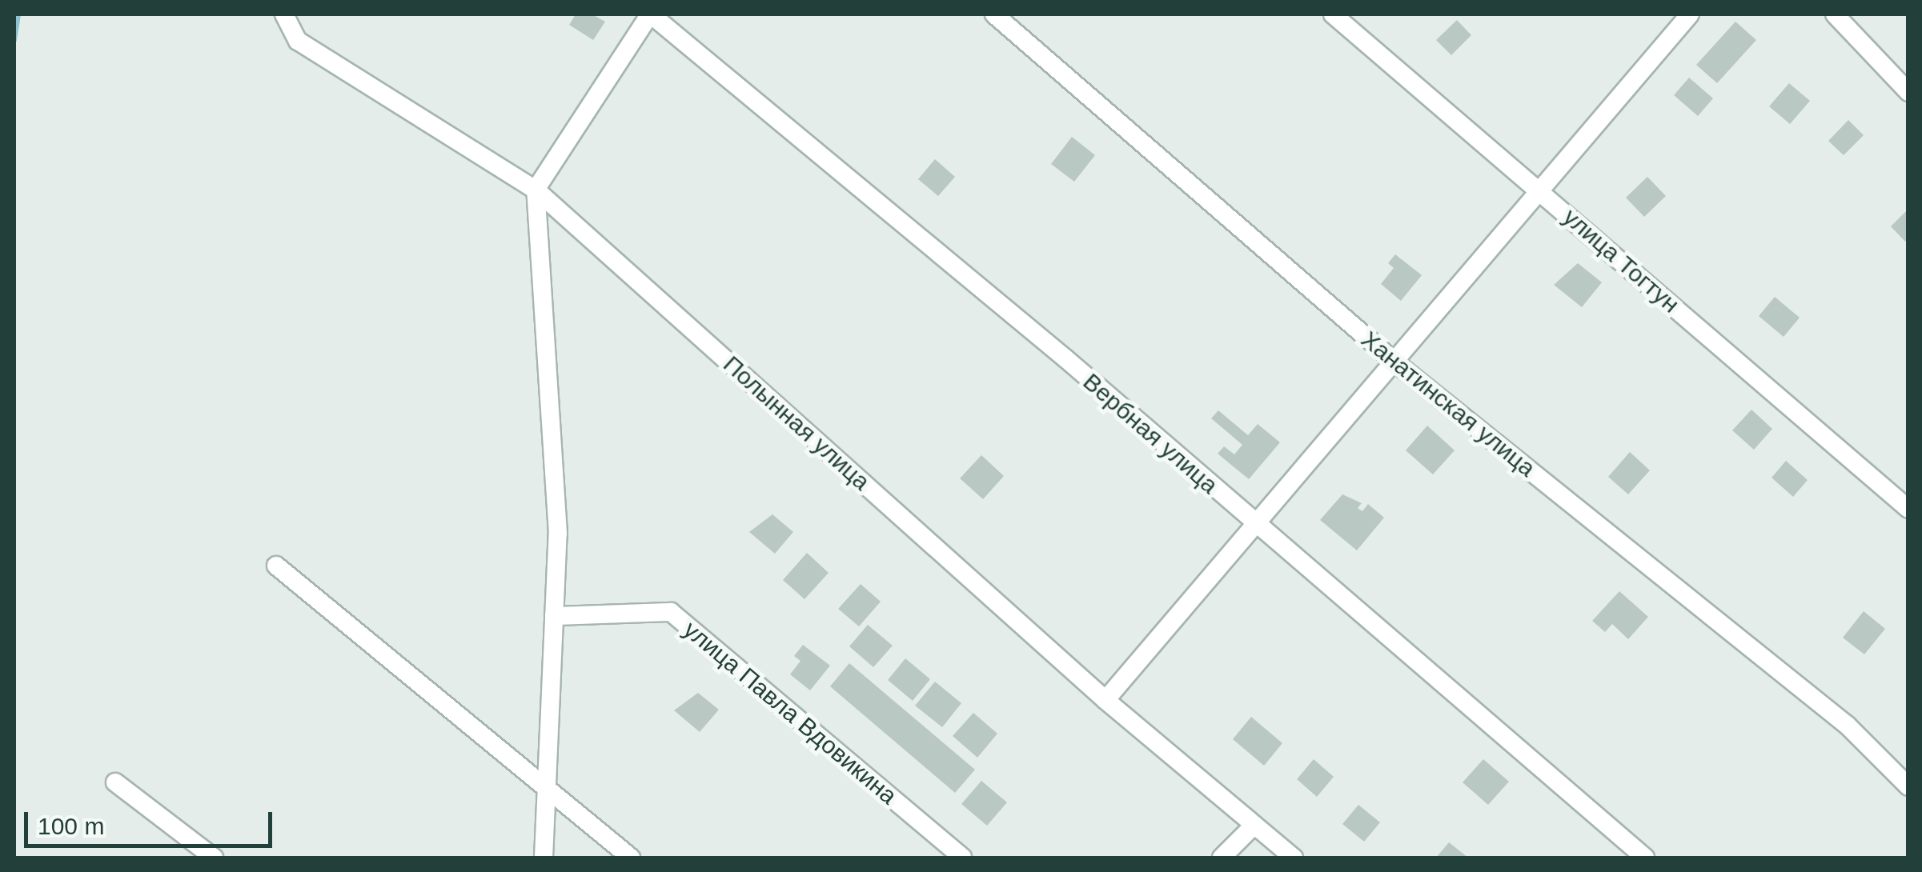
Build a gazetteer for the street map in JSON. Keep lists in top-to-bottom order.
{
  "streets": {
    "street": [
      "улица Тогтун",
      "Ханатинская улица",
      "Полынная улица",
      "Вербная улица",
      "улица Павла Вдовикина"
    ]
  },
  "scale_bar": "100 m"
}
